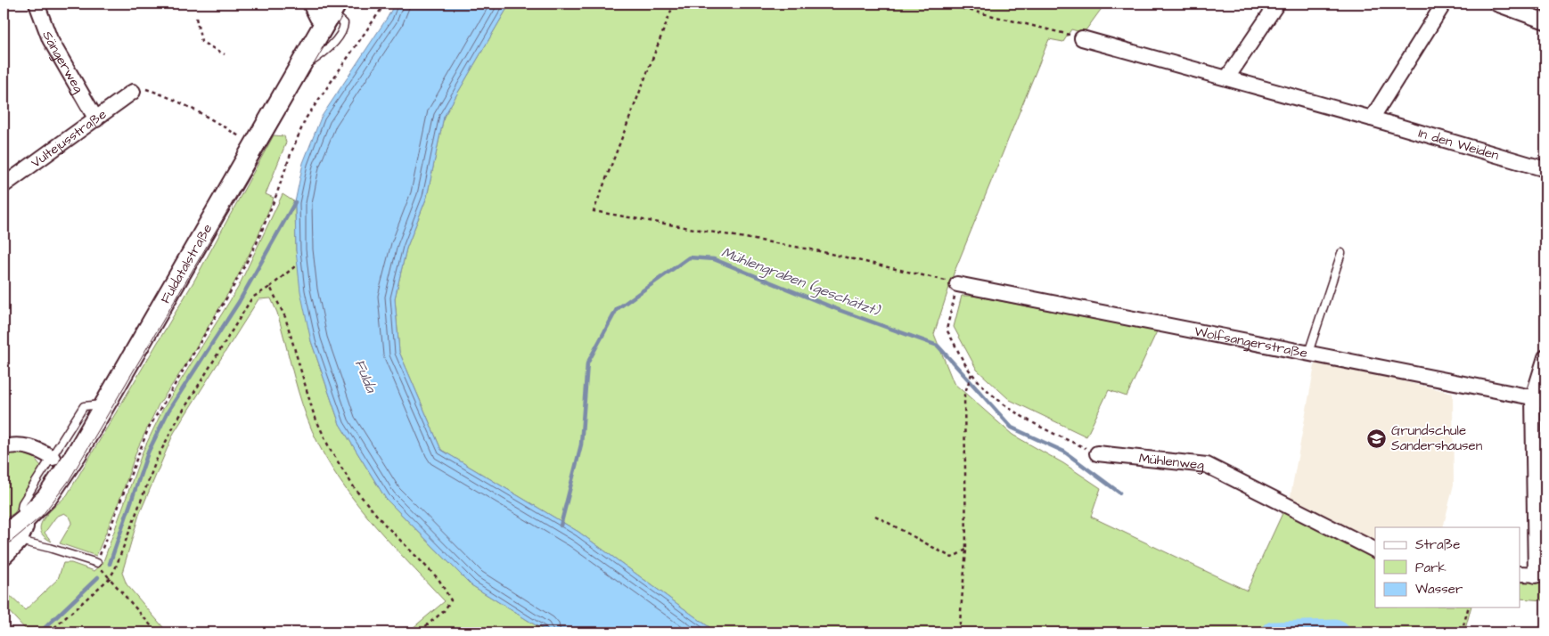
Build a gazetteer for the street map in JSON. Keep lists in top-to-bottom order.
{
  "streets": {
    "main road": ["Fuldatalstraße"],
    "street": [
      "Sängerweg",
      "Vultejusstraße",
      "In den Weiden",
      "Wolfsangerstraße",
      "Mühlenweg"
    ]
  },
  "crossings": [
    ["Sängerweg", "Vultejusstraße"]
  ],
  "water": ["Mühlengraben (geschätzt)", "Fulda"],
  "places": {
    "school or university": ["Grundschule Sandershausen"]
  },
  "legend": ["Straße", "Park", "Wasser"]
}
